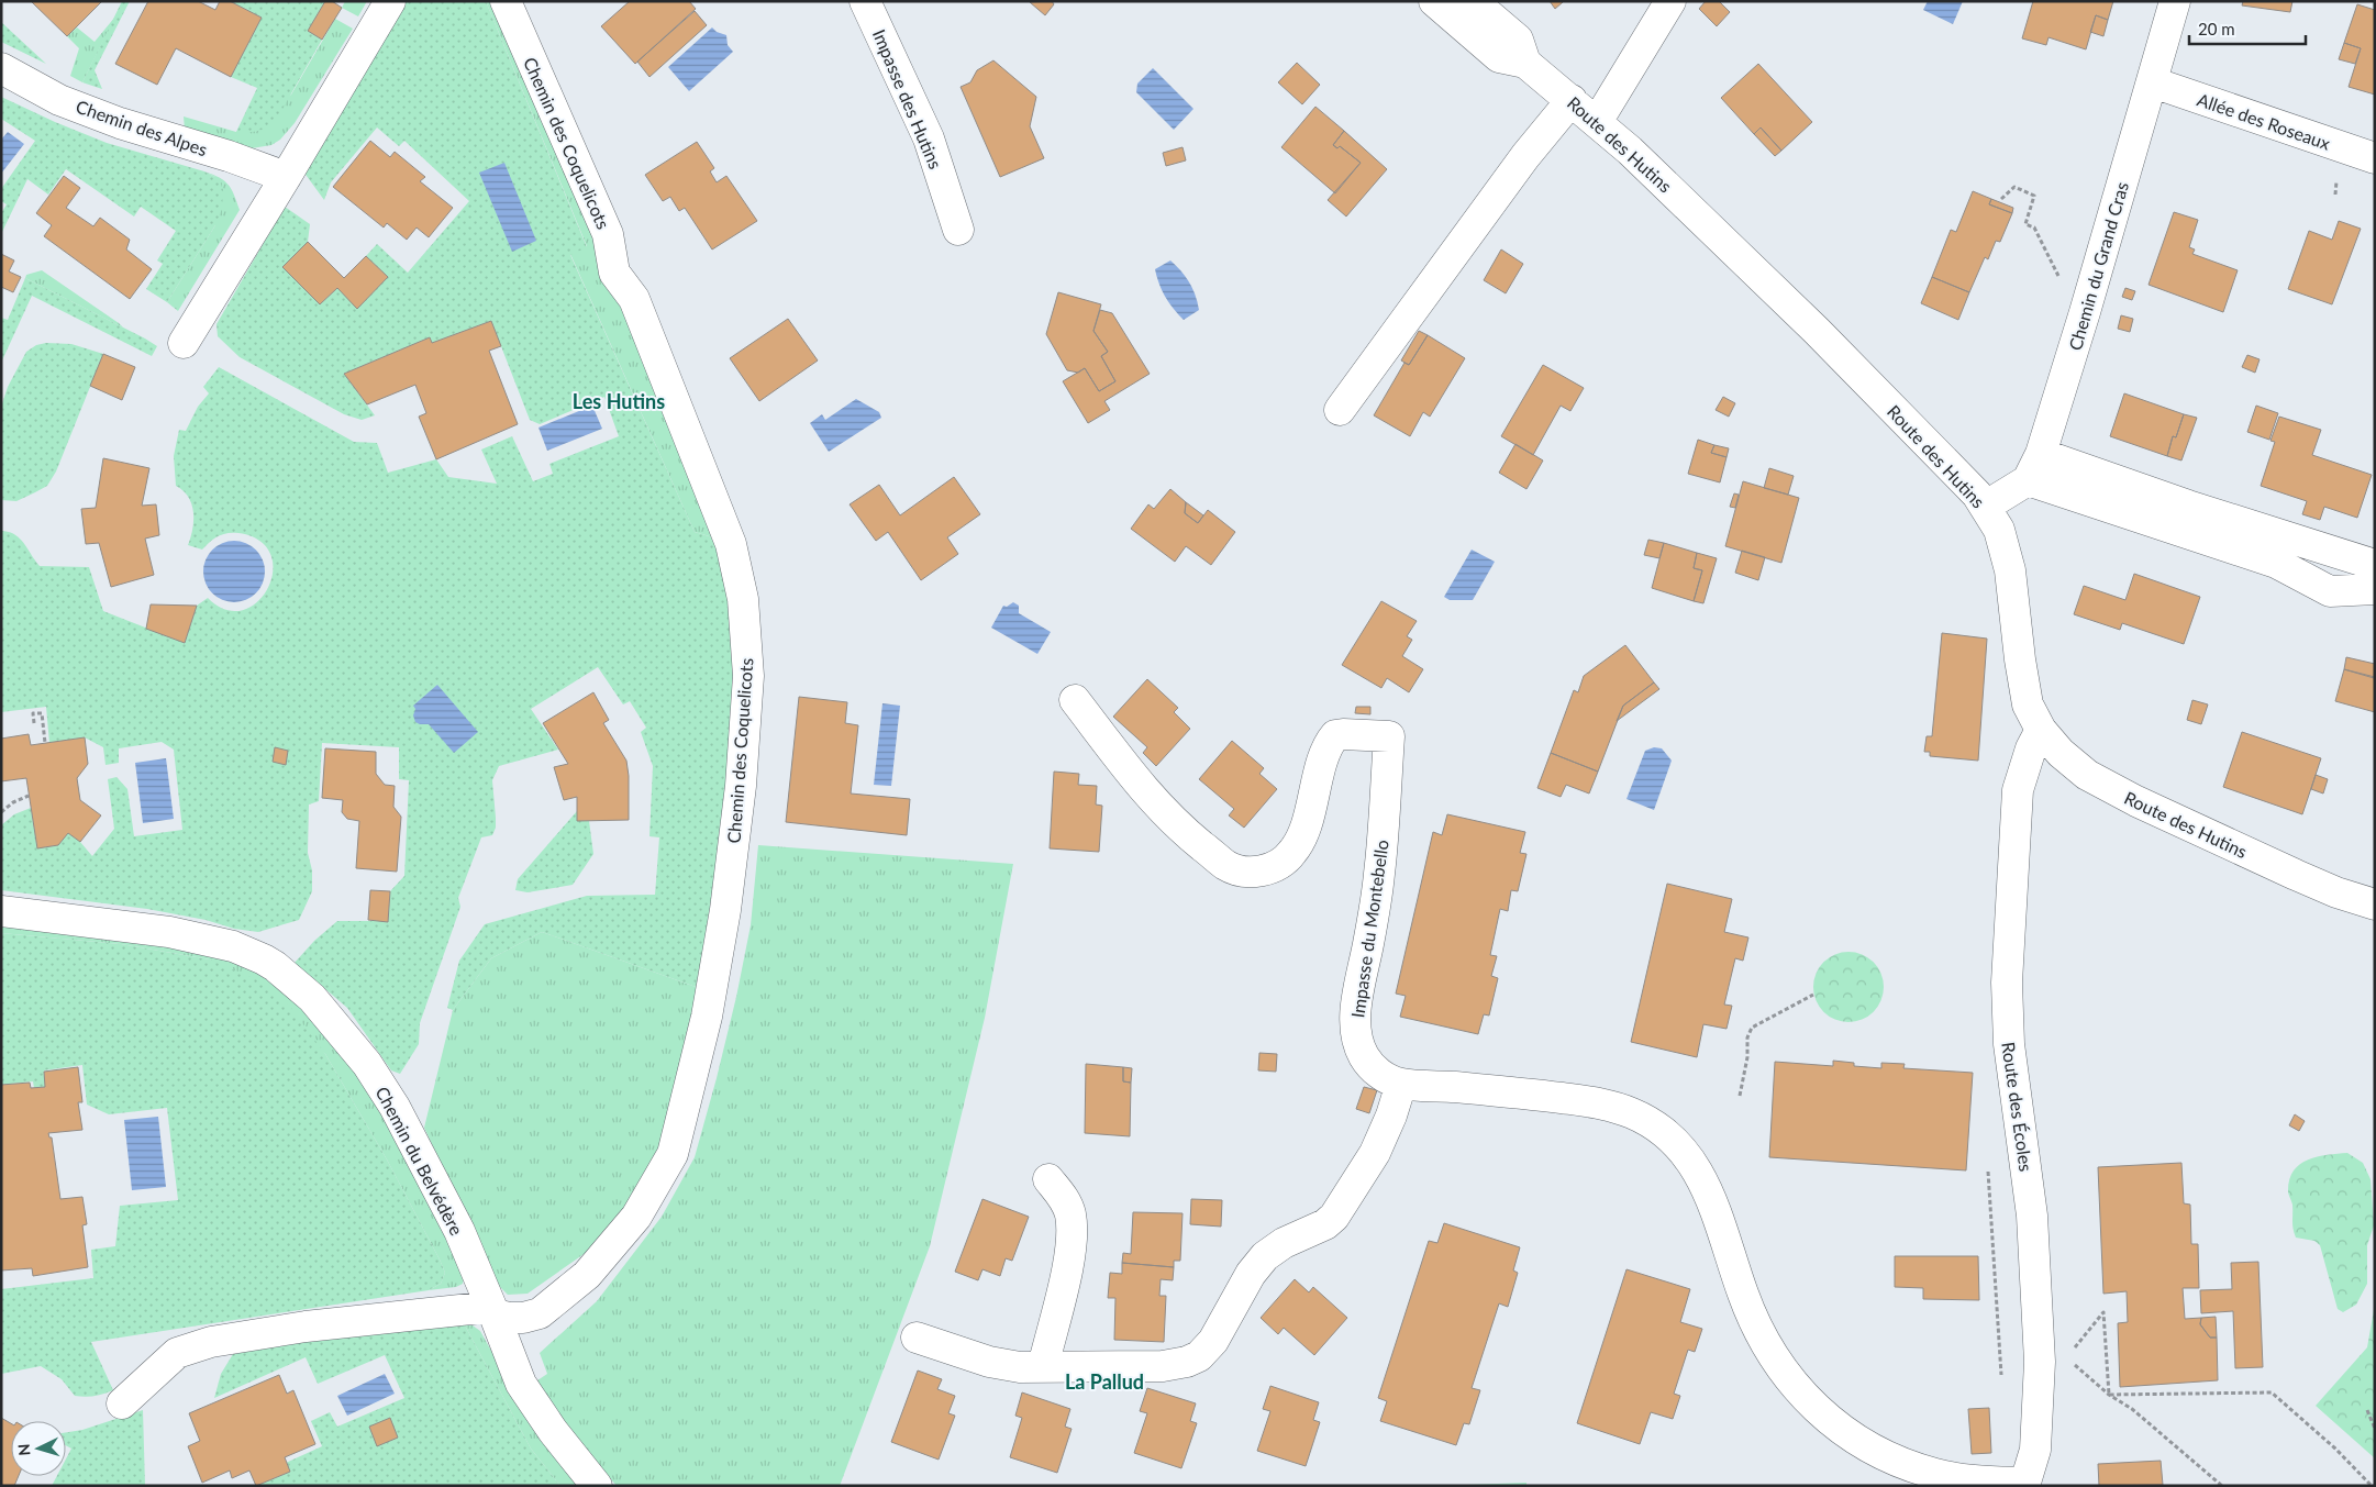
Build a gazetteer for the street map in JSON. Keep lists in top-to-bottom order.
{
  "streets": {
    "street": [
      "Impasse des Hutins",
      "Allée des Roseaux",
      "Chemin des Alpes",
      "Chemin des Coquelicots",
      "Route des Hutins",
      "Chemin du Grand Cras",
      "Impasse du Montebello",
      "Route des Écoles",
      "Chemin du Belvédère"
    ]
  },
  "crossings": [
    ["Allée des Roseaux", "Chemin du Grand Cras"],
    ["Chemin des Coquelicots", "Chemin du Belvédère"],
    ["Route des Hutins", "Route des Écoles"],
    ["Impasse du Montebello", "Route des Écoles"]
  ],
  "districts": ["Les Hutins", "La Pallud"],
  "scale_bar": "20 m",
  "north": "left"
}
